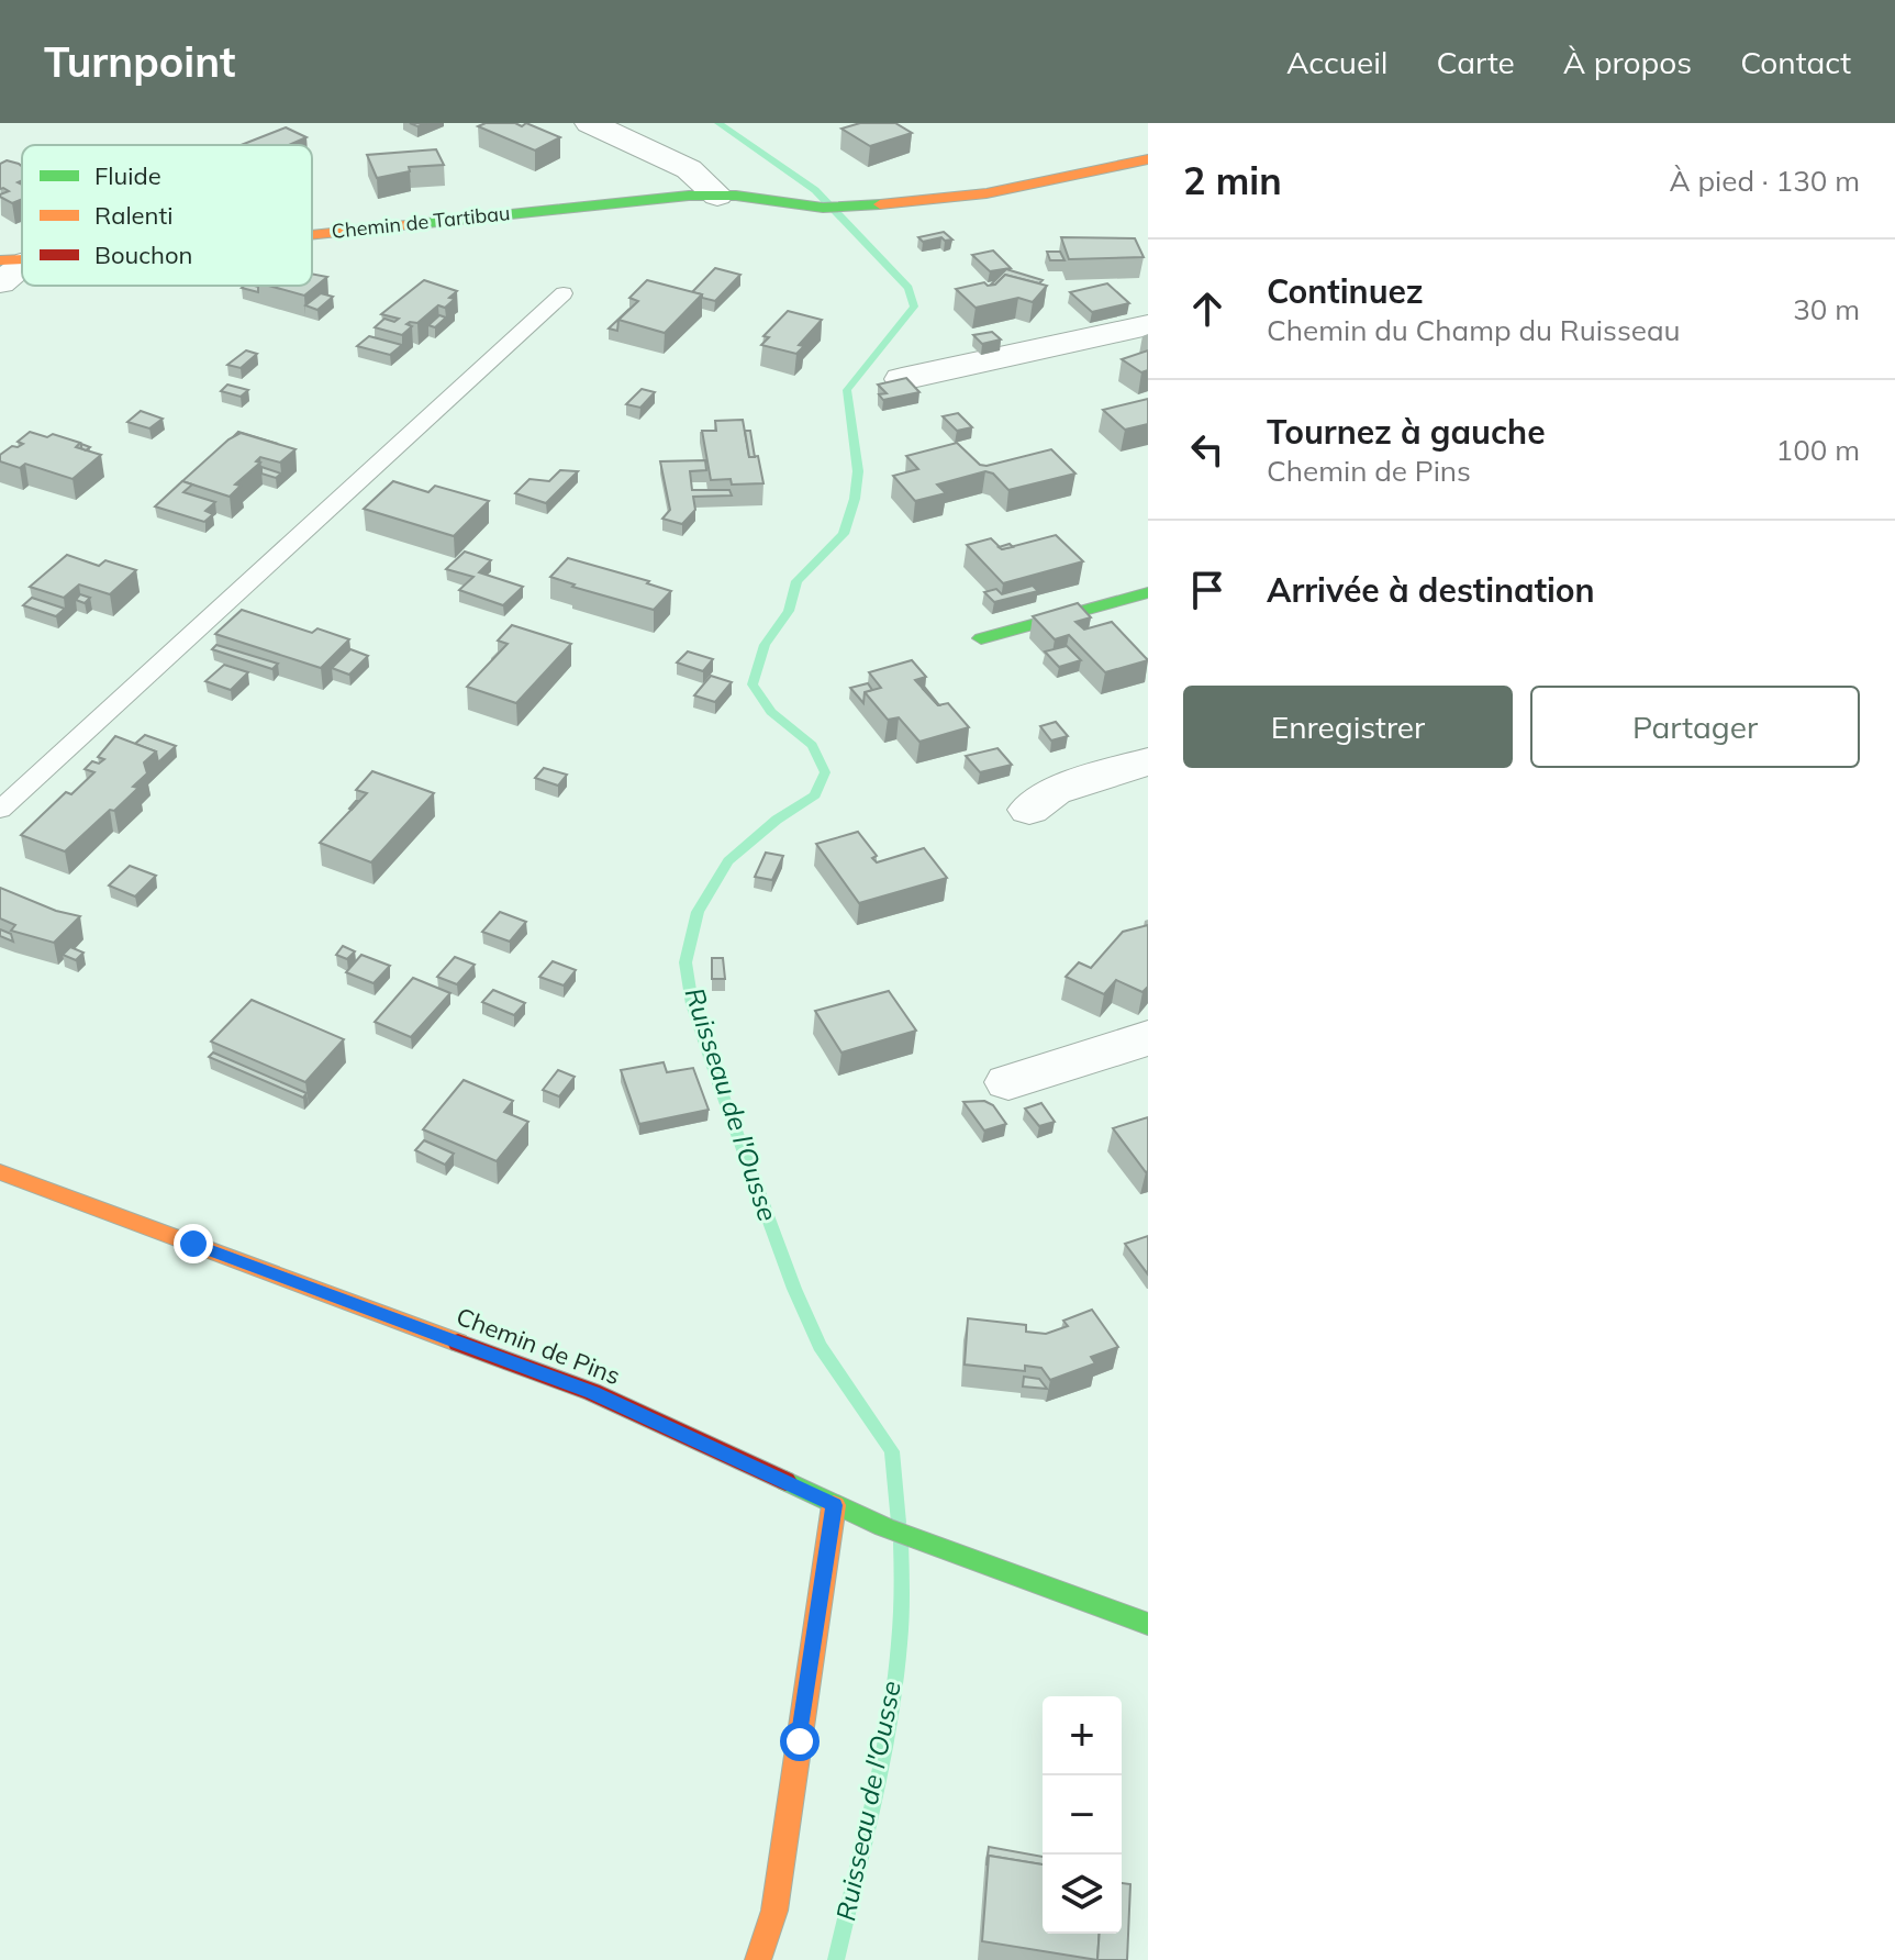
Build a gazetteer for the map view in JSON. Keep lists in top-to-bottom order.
{
  "streets": {
    "street": ["Chemin de Tartibau", "Chemin de Pins"]
  },
  "water": ["Ruisseau de l'Ousse"],
  "legend": ["Fluide", "Ralenti", "Bouchon"],
  "page": {
    "header": "Turnpoint",
    "nav": [
      "Accueil",
      "Carte",
      "À propos",
      "Contact"
    ],
    "heading": ["2 min", "À pied · 130 m"],
    "list": [
      ["Continuez", "Chemin du Champ du Ruisseau", "30 m"],
      ["Tournez à gauche", "Chemin de Pins", "100 m"],
      "Arrivée à destination"
    ],
    "buttons": ["Enregistrer", "Partager"],
    "map_buttons": ["+", "−"]
  }
}
